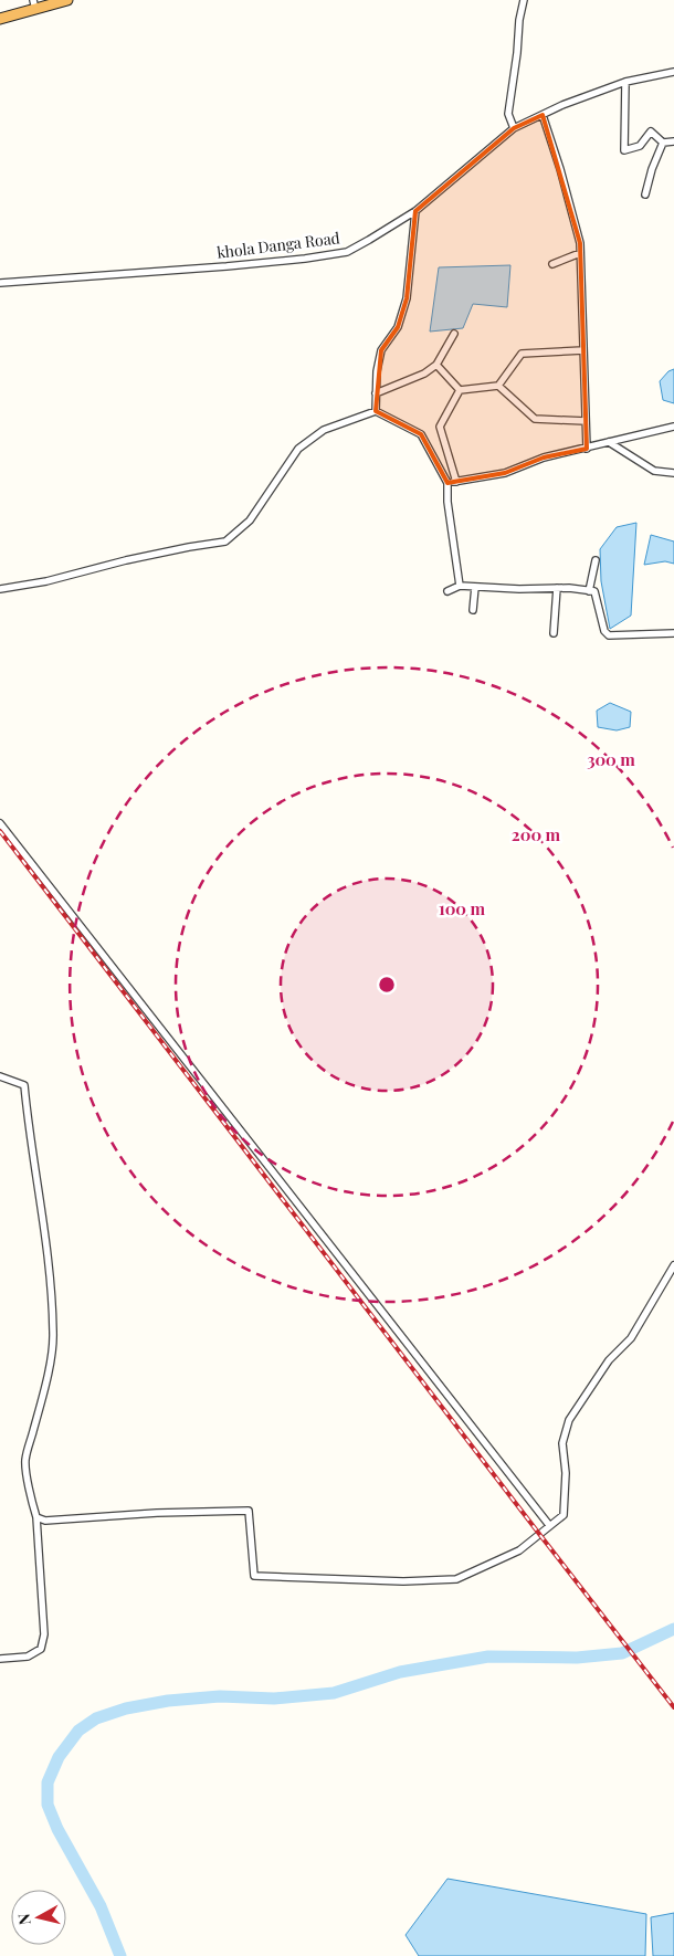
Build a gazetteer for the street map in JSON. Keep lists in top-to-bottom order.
{
  "streets": {
    "street": ["khola Danga Road"]
  },
  "north": "left",
  "rings": ["300 m", "200 m", "100 m"]
}
